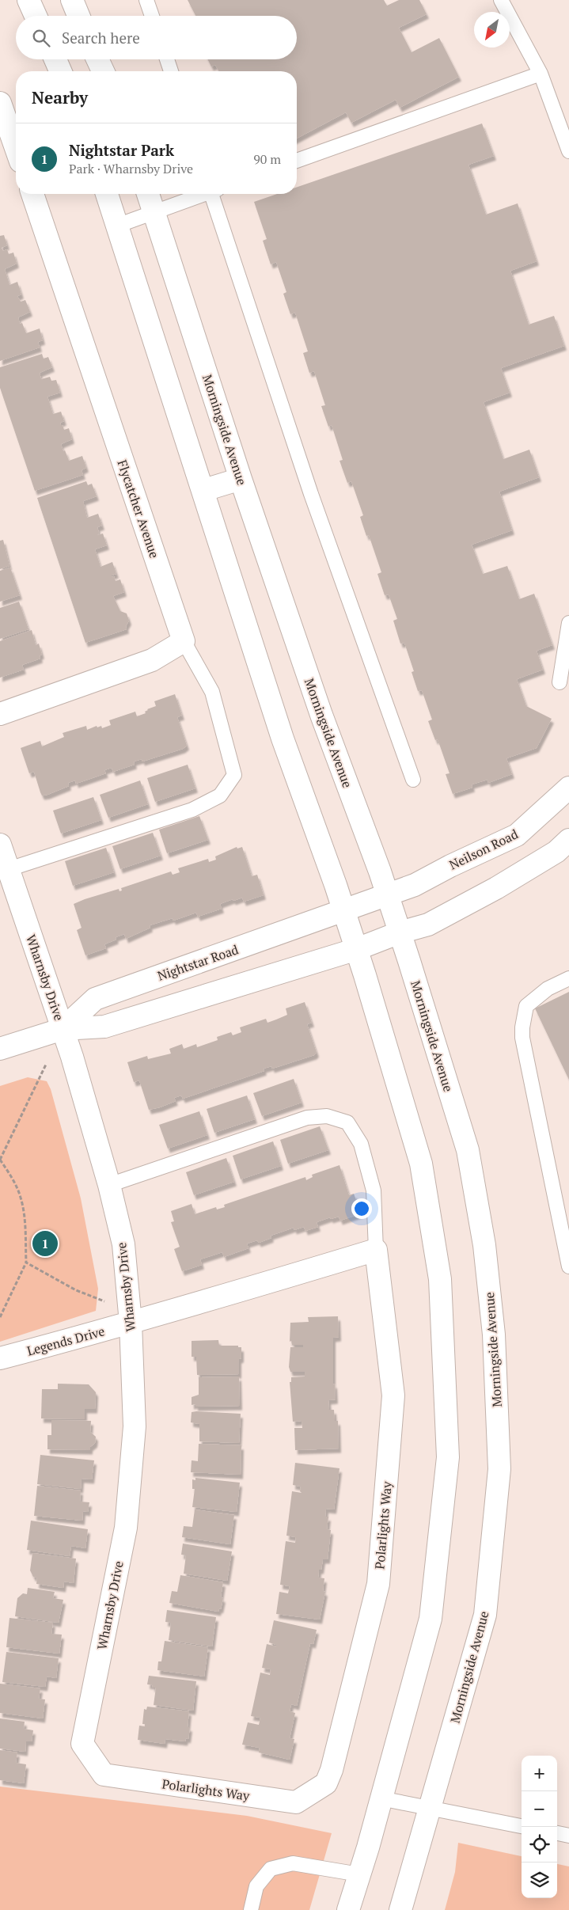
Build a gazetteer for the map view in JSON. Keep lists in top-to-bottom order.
{
  "streets": {
    "street": [
      "Morningside Avenue",
      "Flycatcher Avenue",
      "Neilson Road",
      "Nightstar Road",
      "Wharnsby Drive",
      "Legends Drive",
      "Polarlights Way"
    ]
  },
  "crossings": [
    ["Morningside Avenue", "Neilson Road"],
    ["Morningside Avenue", "Nightstar Road"],
    ["Neilson Road", "Nightstar Road"],
    ["Nightstar Road", "Wharnsby Drive"],
    ["Wharnsby Drive", "Legends Drive"],
    ["Wharnsby Drive", "Polarlights Way"]
  ],
  "north": "bottom left",
  "page": {
    "search": "Search here",
    "heading": "Nearby",
    "list": [
      {
        "mark": "1",
        "name": "Nightstar Park",
        "note": "Park · Wharnsby Drive",
        "value": "90 m"
      }
    ],
    "pins": "1",
    "map_buttons": ["+", "−"]
  }
}
